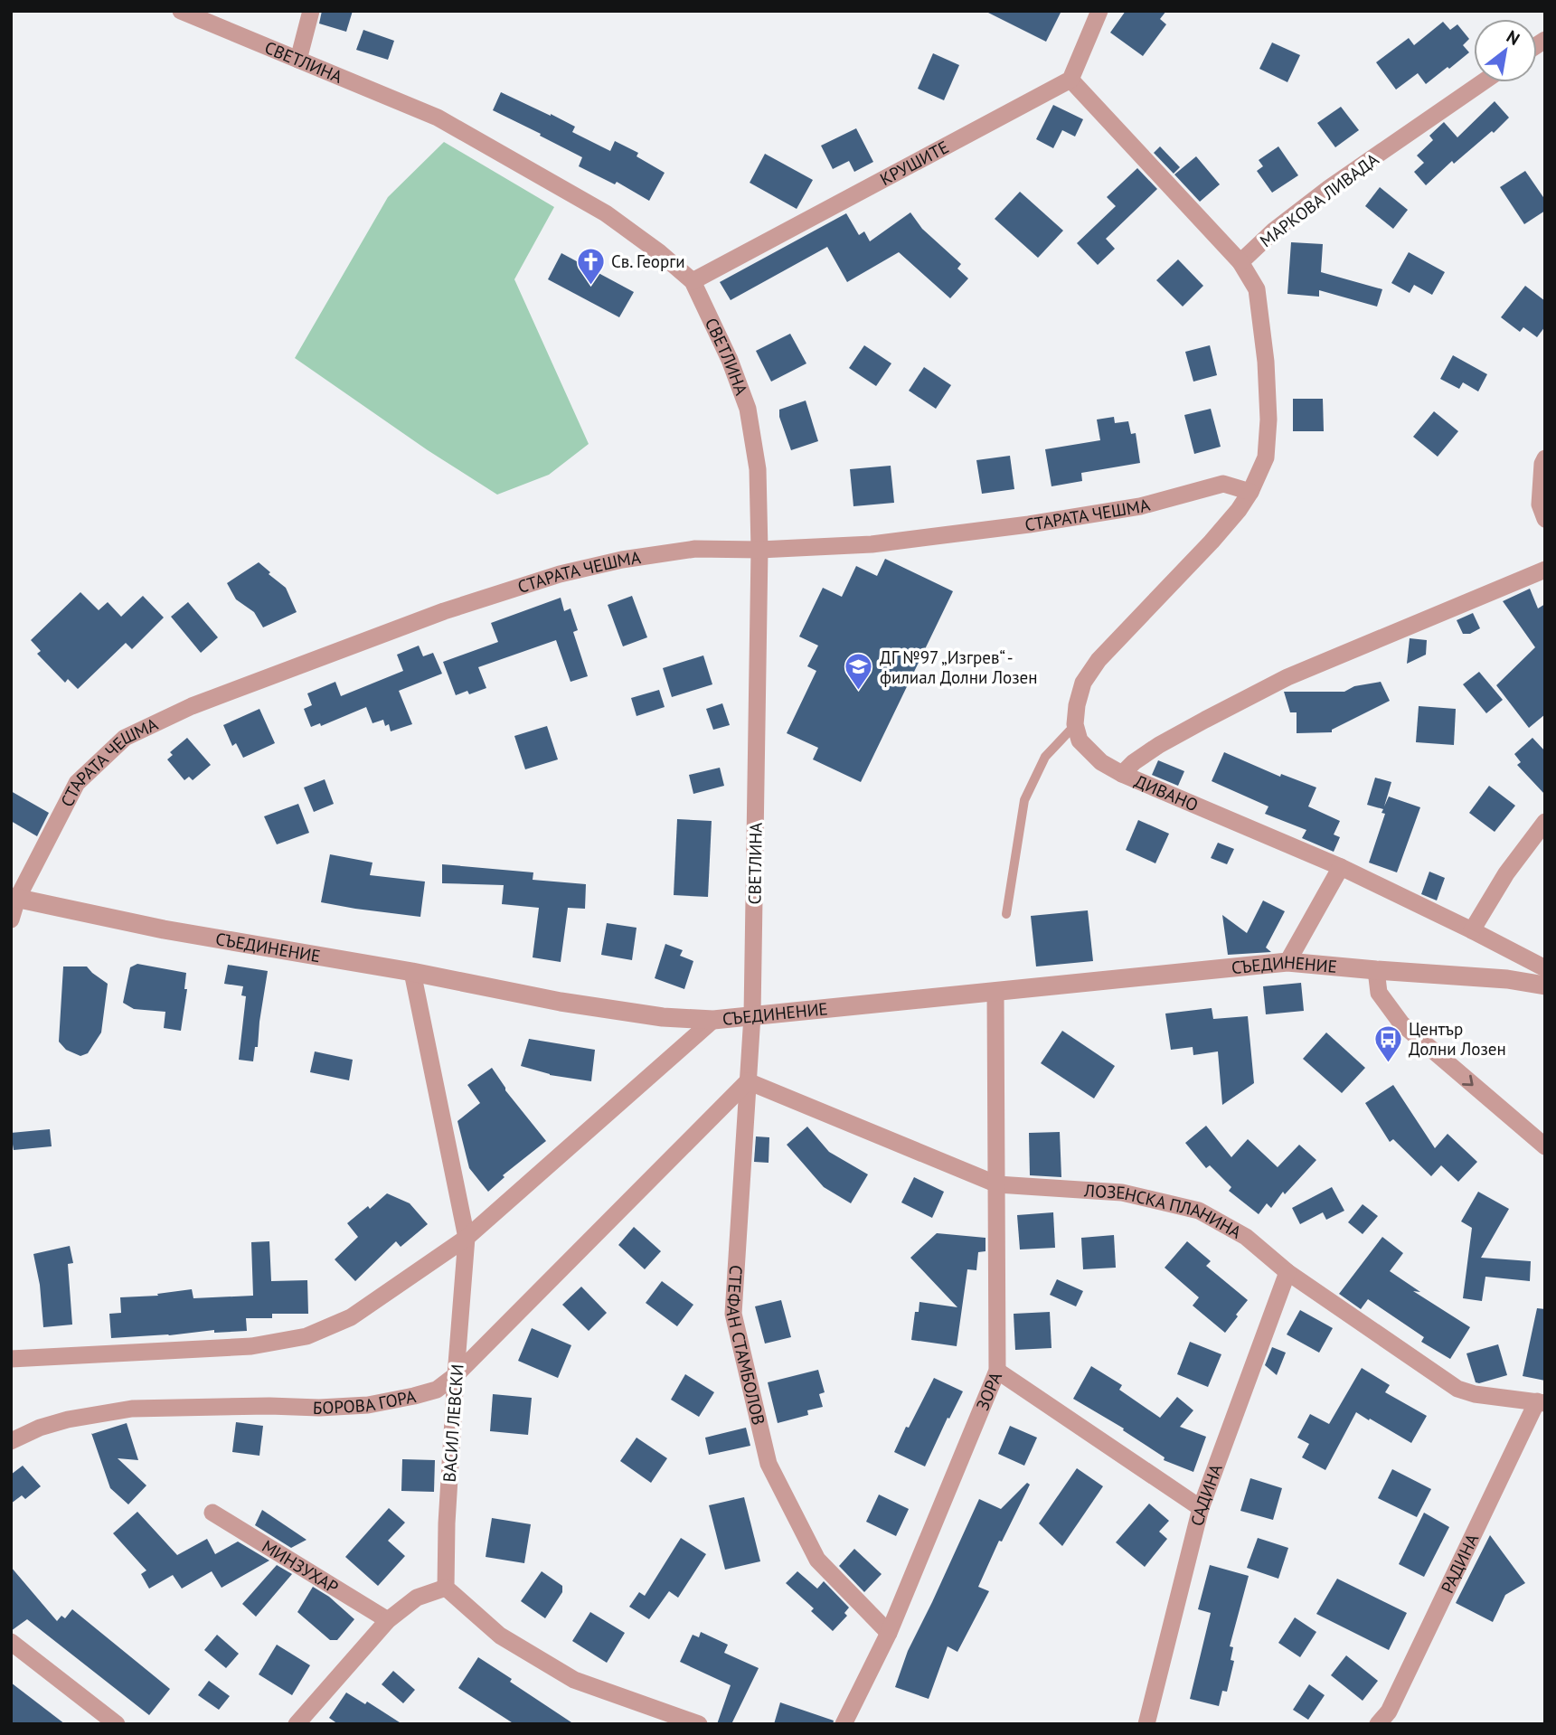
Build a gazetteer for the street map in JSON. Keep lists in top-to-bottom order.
{
  "streets": {
    "street": [
      "СВЕТЛИНА",
      "КРУШИТЕ",
      "МАРКОВА ЛИВАДА",
      "СТАРАТА ЧЕШМА",
      "ДИВАНО",
      "СЪЕДИНЕНИЕ",
      "ЛОЗЕНСКА ПЛАНИНА",
      "СТЕФАН СТАМБОЛОВ",
      "ЗОРА",
      "БОРОВА ГОРА",
      "ВАСИЛ ЛЕВСКИ",
      "САДИНА",
      "РАДИНА",
      "МИНЗУХАР"
    ]
  },
  "crossings": [
    ["СВЕТЛИНА", "КРУШИТЕ"],
    ["СВЕТЛИНА", "СТАРАТА ЧЕШМА"],
    ["СВЕТЛИНА", "СЪЕДИНЕНИЕ"],
    ["СВЕТЛИНА", "СТЕФАН СТАМБОЛОВ"],
    ["СТАРАТА ЧЕШМА", "СЪЕДИНЕНИЕ"],
    ["СЪЕДИНЕНИЕ", "СТЕФАН СТАМБОЛОВ"],
    ["СЪЕДИНЕНИЕ", "ЗОРА"],
    ["СЪЕДИНЕНИЕ", "ВАСИЛ ЛЕВСКИ"],
    ["ЛОЗЕНСКА ПЛАНИНА", "СТЕФАН СТАМБОЛОВ"],
    ["ЛОЗЕНСКА ПЛАНИНА", "ЗОРА"],
    ["ЛОЗЕНСКА ПЛАНИНА", "БОРОВА ГОРА"],
    ["ЛОЗЕНСКА ПЛАНИНА", "САДИНА"],
    ["ЛОЗЕНСКА ПЛАНИНА", "РАДИНА"],
    ["СТЕФАН СТАМБОЛОВ", "ЗОРА"],
    ["СТЕФАН СТАМБОЛОВ", "БОРОВА ГОРА"],
    ["БОРОВА ГОРА", "ВАСИЛ ЛЕВСКИ"]
  ],
  "places": {
    "church": ["Св. Георги"],
    "school or university": ["ДГ №97 „Изгрев“ - филиал Долни Лозен"],
    "bus stop": ["Център Долни Лозен"]
  },
  "north": "top right"
}
